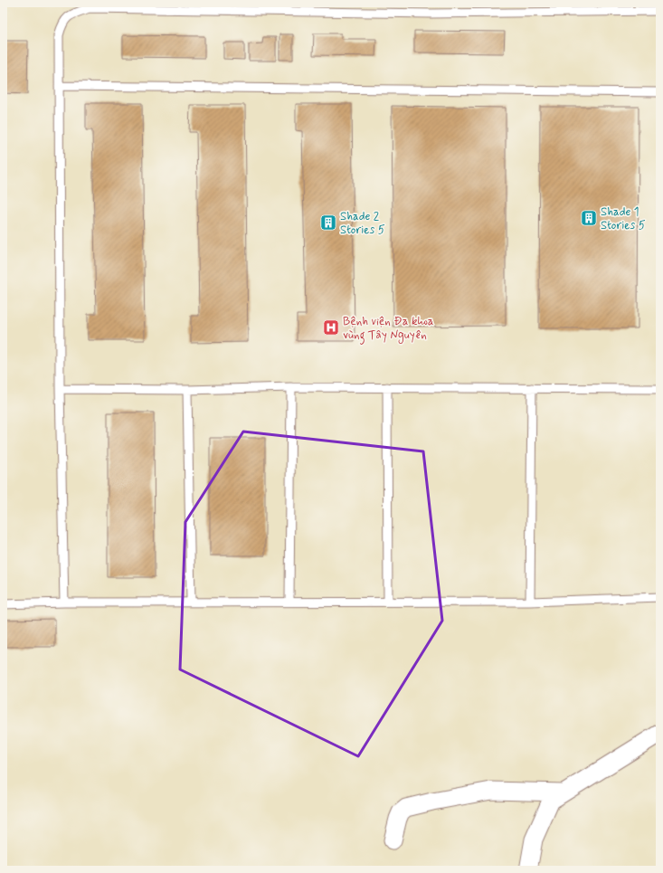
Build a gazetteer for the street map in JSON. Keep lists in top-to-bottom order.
{
  "places": {
    "building": ["Shade 1 Stories 5", "Shade 2 Stories 5"],
    "hospital": ["Bệnh viện Đa khoa vùng Tây Nguyên"]
  }
}
